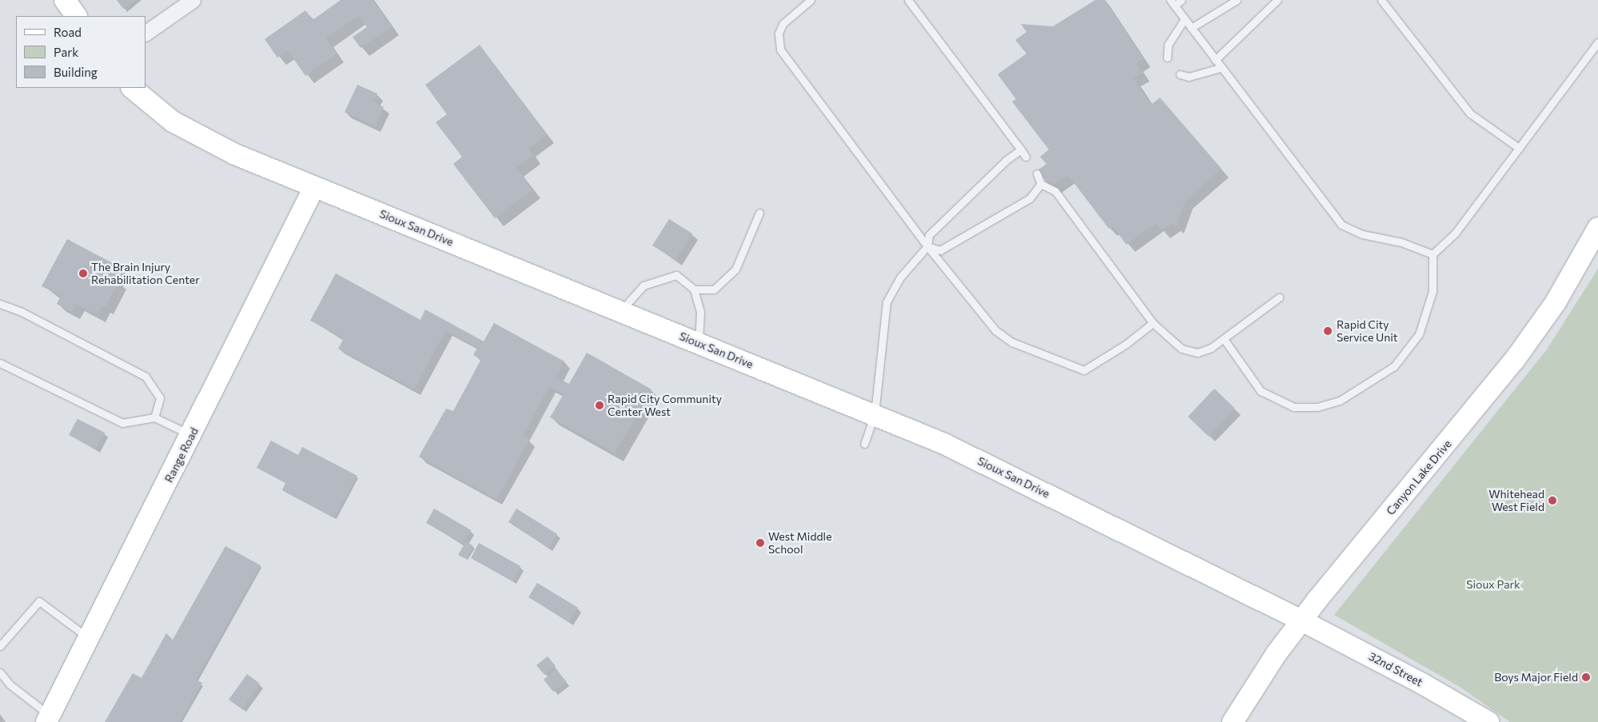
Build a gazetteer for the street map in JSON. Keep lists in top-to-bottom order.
{
  "streets": {
    "street": [
      "Sioux San Drive",
      "Range Road",
      "Canyon Lake Drive",
      "32nd Street"
    ]
  },
  "crossings": [
    ["Sioux San Drive", "Range Road"],
    ["Sioux San Drive", "Canyon Lake Drive"],
    ["Sioux San Drive", "32nd Street"],
    ["Canyon Lake Drive", "32nd Street"]
  ],
  "parks": ["Sioux Park"],
  "places": [
    "The Brain Injury Rehabilitation Center",
    "Rapid City Service Unit",
    "Rapid City Community Center West",
    "Whitehead West Field",
    "West Middle School",
    "Boys Major Field"
  ],
  "legend": ["Road", "Park", "Building"]
}
